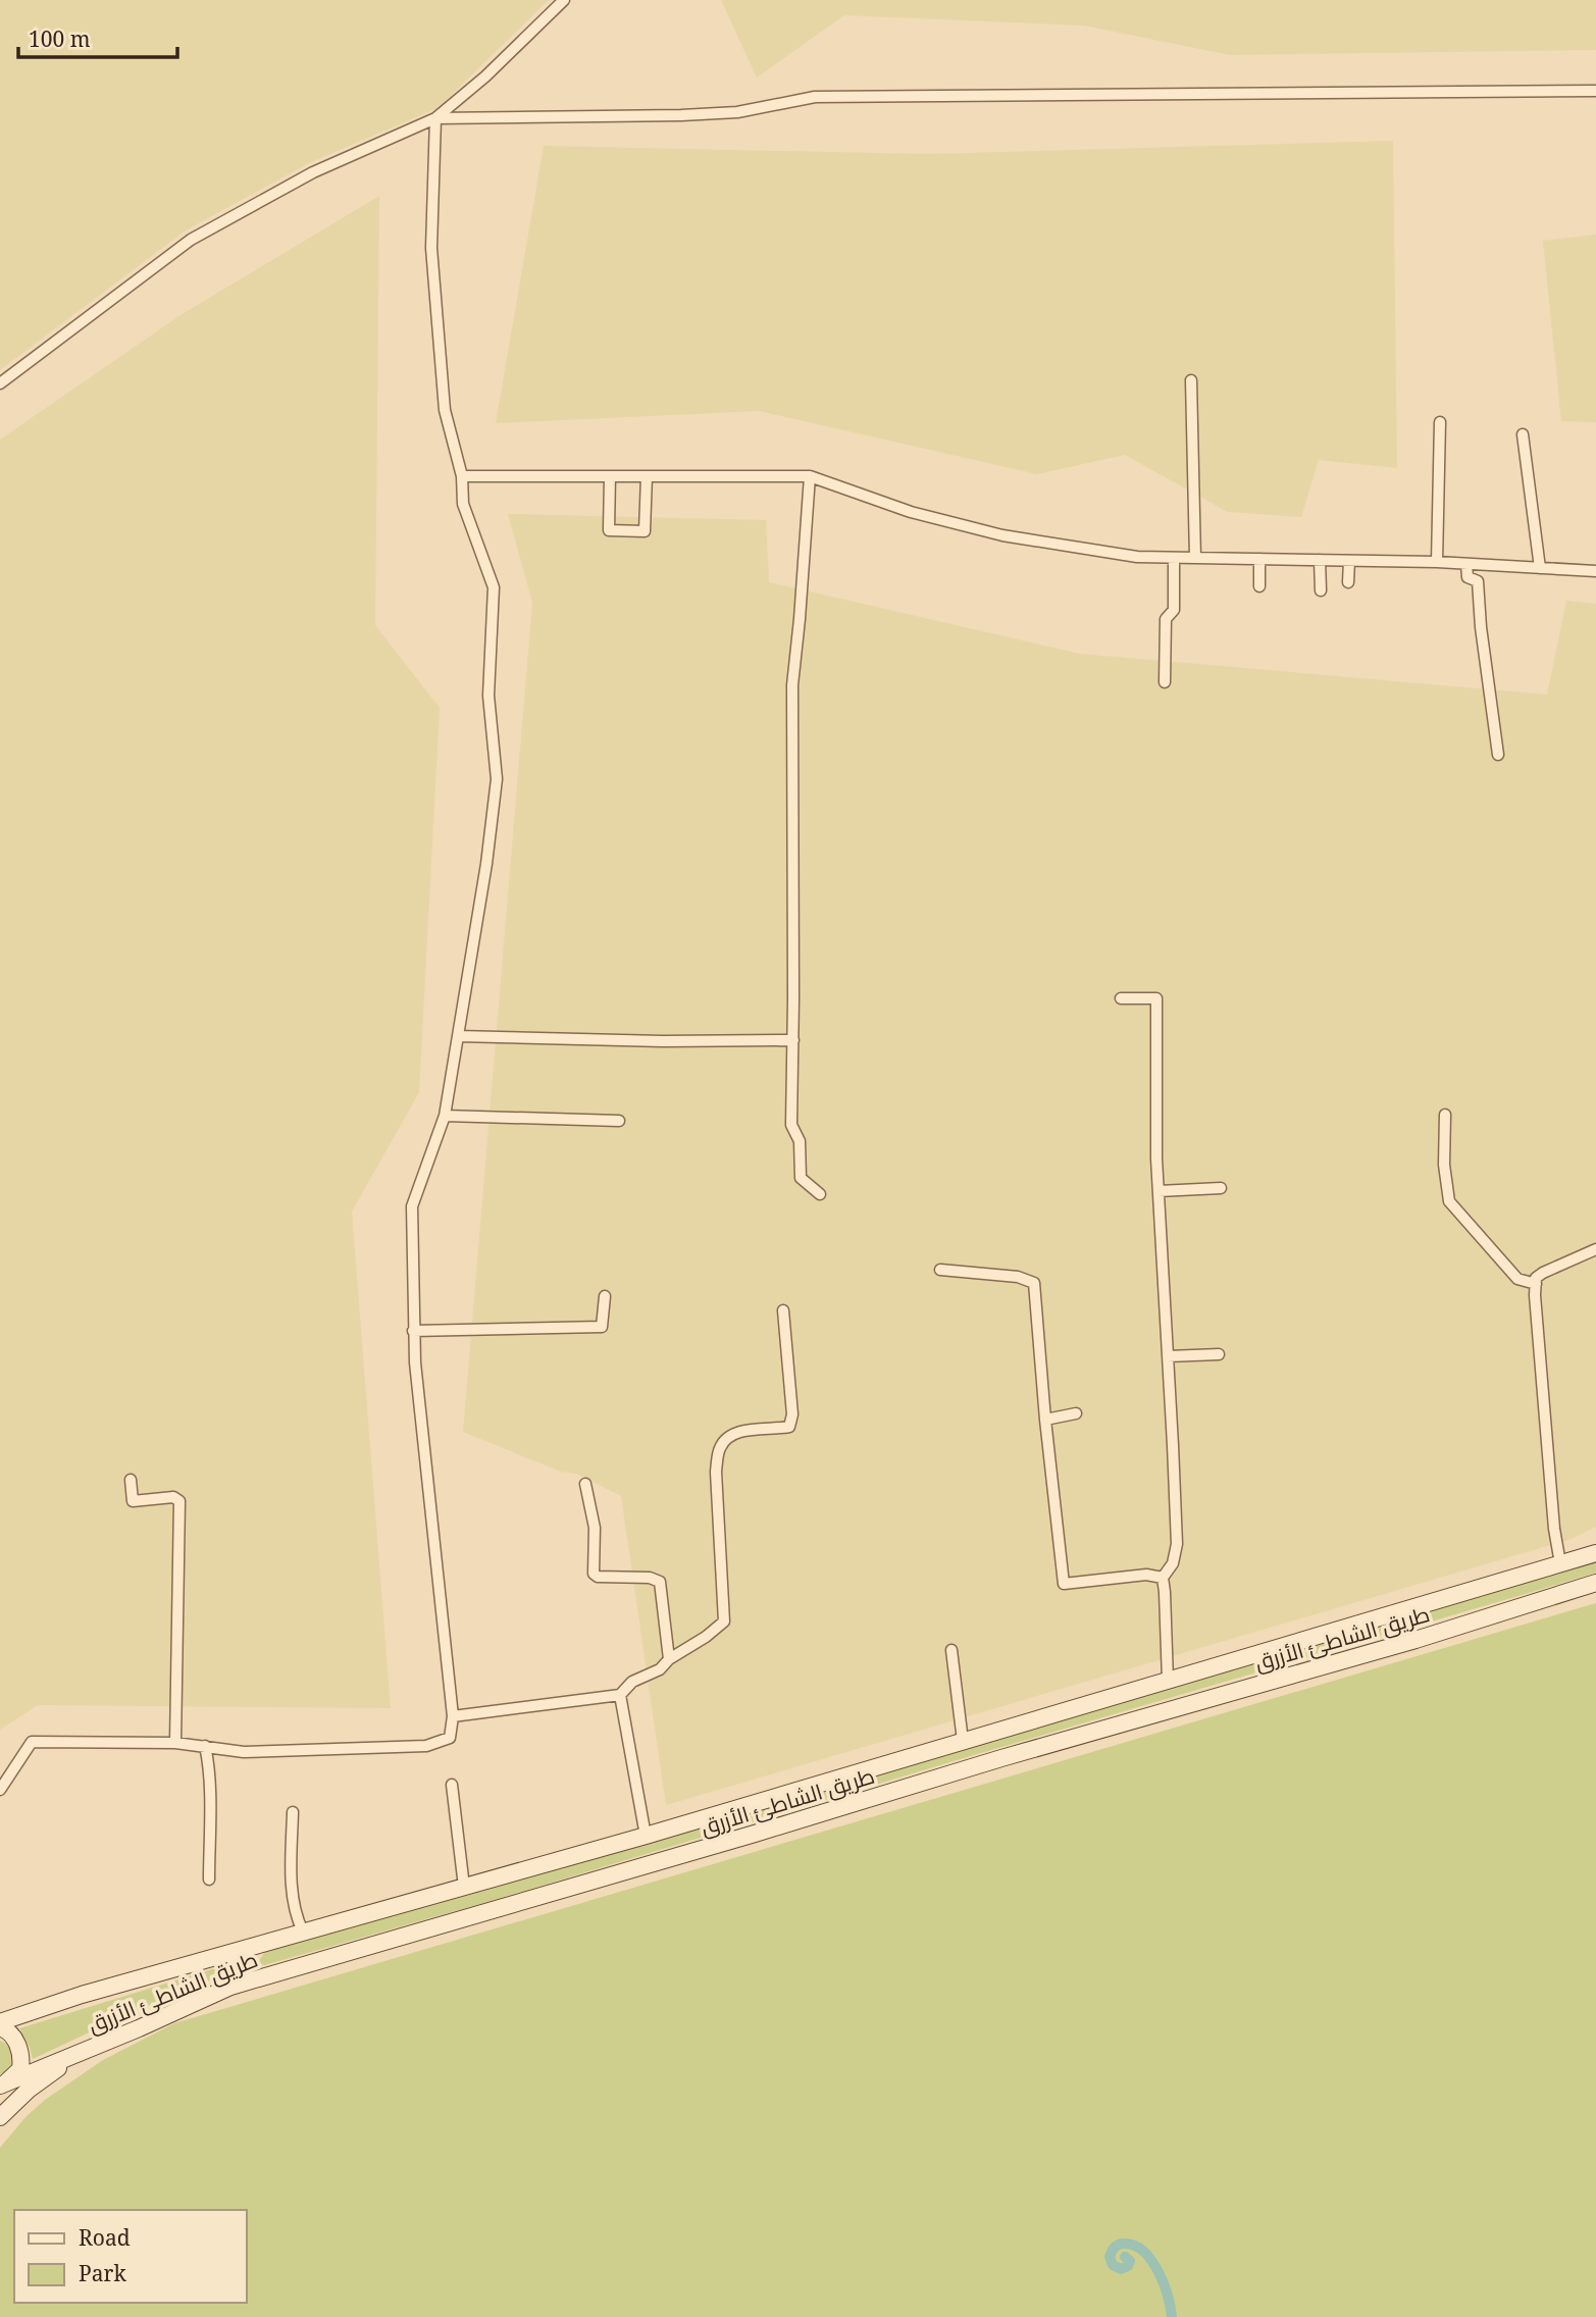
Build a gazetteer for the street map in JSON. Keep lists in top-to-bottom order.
{
  "streets": {
    "main road": ["طريق الشاطئ الأزرق"]
  },
  "legend": ["Road", "Park"],
  "scale_bar": "100 m"
}
